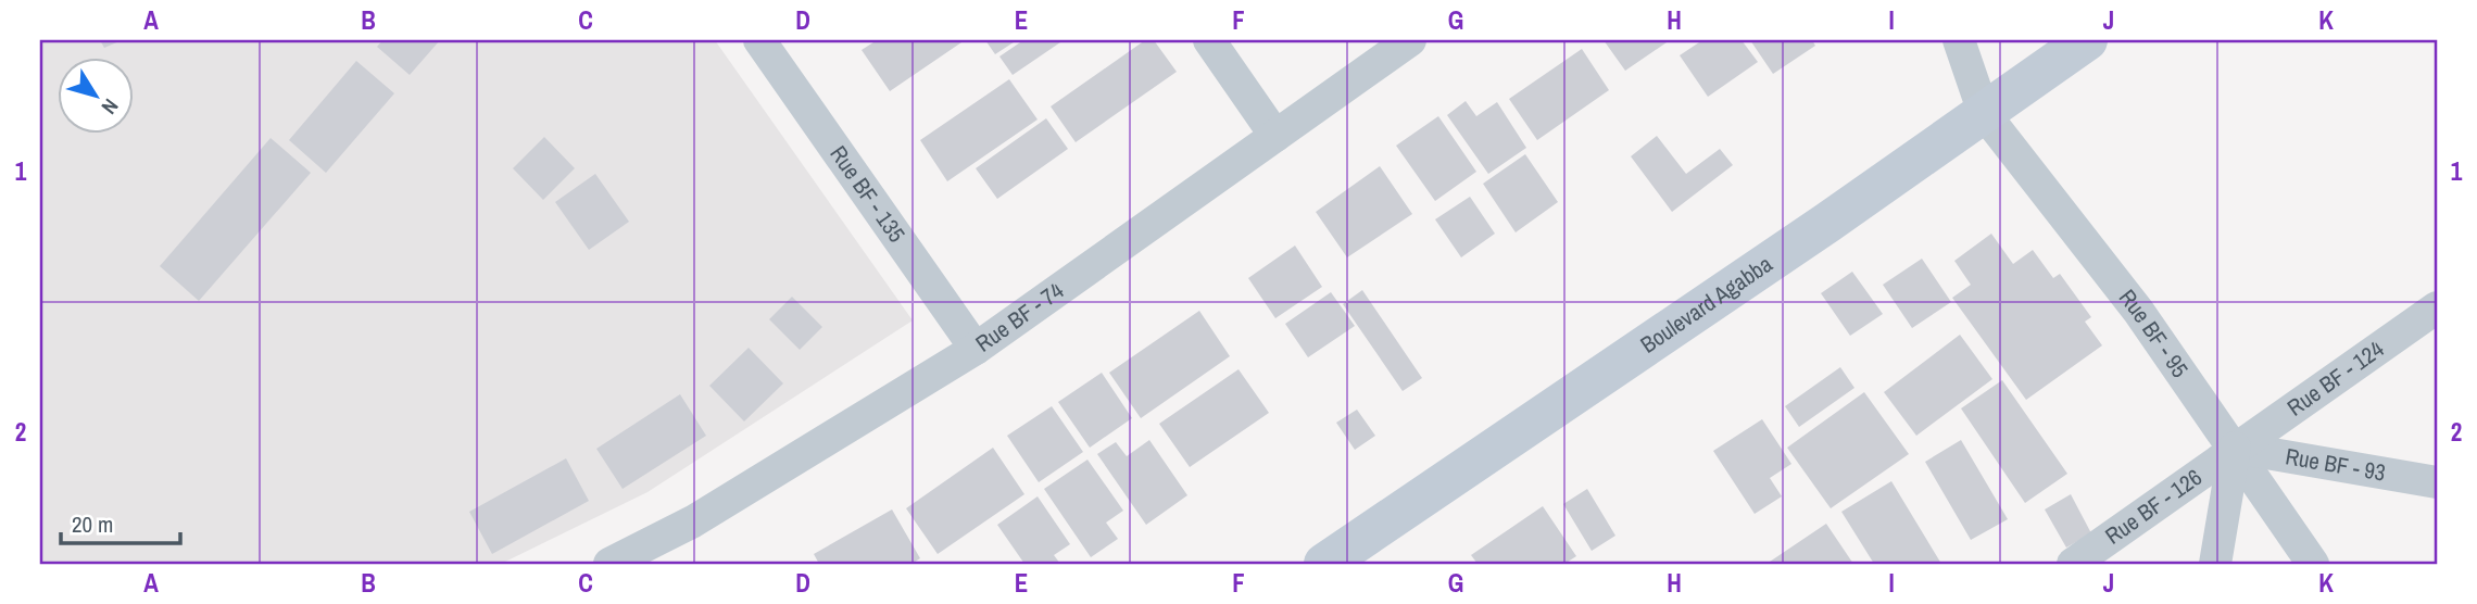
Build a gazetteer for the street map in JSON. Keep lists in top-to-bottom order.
{
  "streets": {
    "main road": ["Boulevard Agabba"],
    "street": [
      "Rue BF - 135",
      "Rue BF - 74",
      "Rue BF - 95",
      "Rue BF - 124",
      "Rue BF - 93",
      "Rue BF - 126"
    ]
  },
  "crossings": [
    ["Rue BF - 135", "Rue BF - 74"],
    ["Boulevard Agabba", "Rue BF - 95"],
    ["Rue BF - 95", "Rue BF - 124"],
    ["Rue BF - 95", "Rue BF - 93"],
    ["Rue BF - 95", "Rue BF - 126"],
    ["Rue BF - 124", "Rue BF - 93"],
    ["Rue BF - 124", "Rue BF - 126"],
    ["Rue BF - 93", "Rue BF - 126"]
  ],
  "scale_bar": "20 m",
  "north": "bottom right",
  "grid": {
    "columns": [
      "A",
      "B",
      "C",
      "D",
      "E",
      "F",
      "G",
      "H",
      "I",
      "J",
      "K"
    ],
    "rows": ["1", "2"]
  }
}
